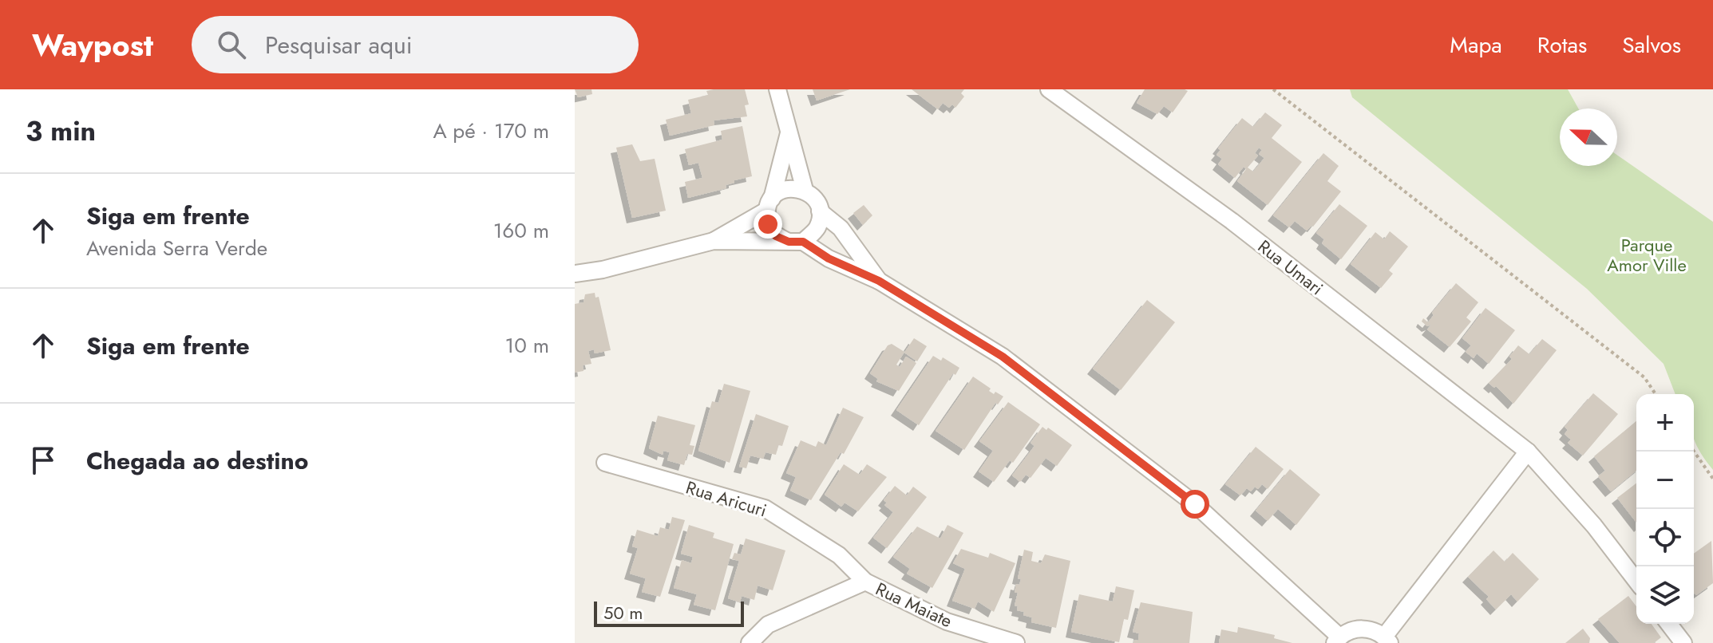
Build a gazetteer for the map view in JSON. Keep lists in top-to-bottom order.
{
  "streets": {
    "street": ["Rua Umari", "Rua Aricuri", "Rua Maiate"]
  },
  "crossings": [
    ["Rua Aricuri", "Rua Maiate"]
  ],
  "parks": ["Parque Amor Ville"],
  "scale_bar": "50 m",
  "north": "left",
  "page": {
    "header": "Waypost",
    "search": "Pesquisar aqui",
    "nav": ["Mapa", "Rotas", "Salvos"],
    "heading": ["3 min", "A pé · 170 m"],
    "list": [
      ["Siga em frente", "Avenida Serra Verde", "160 m"],
      ["Siga em frente", "10 m"],
      "Chegada ao destino"
    ],
    "map_buttons": ["+", "−"],
    "scale": "50 m"
  }
}
